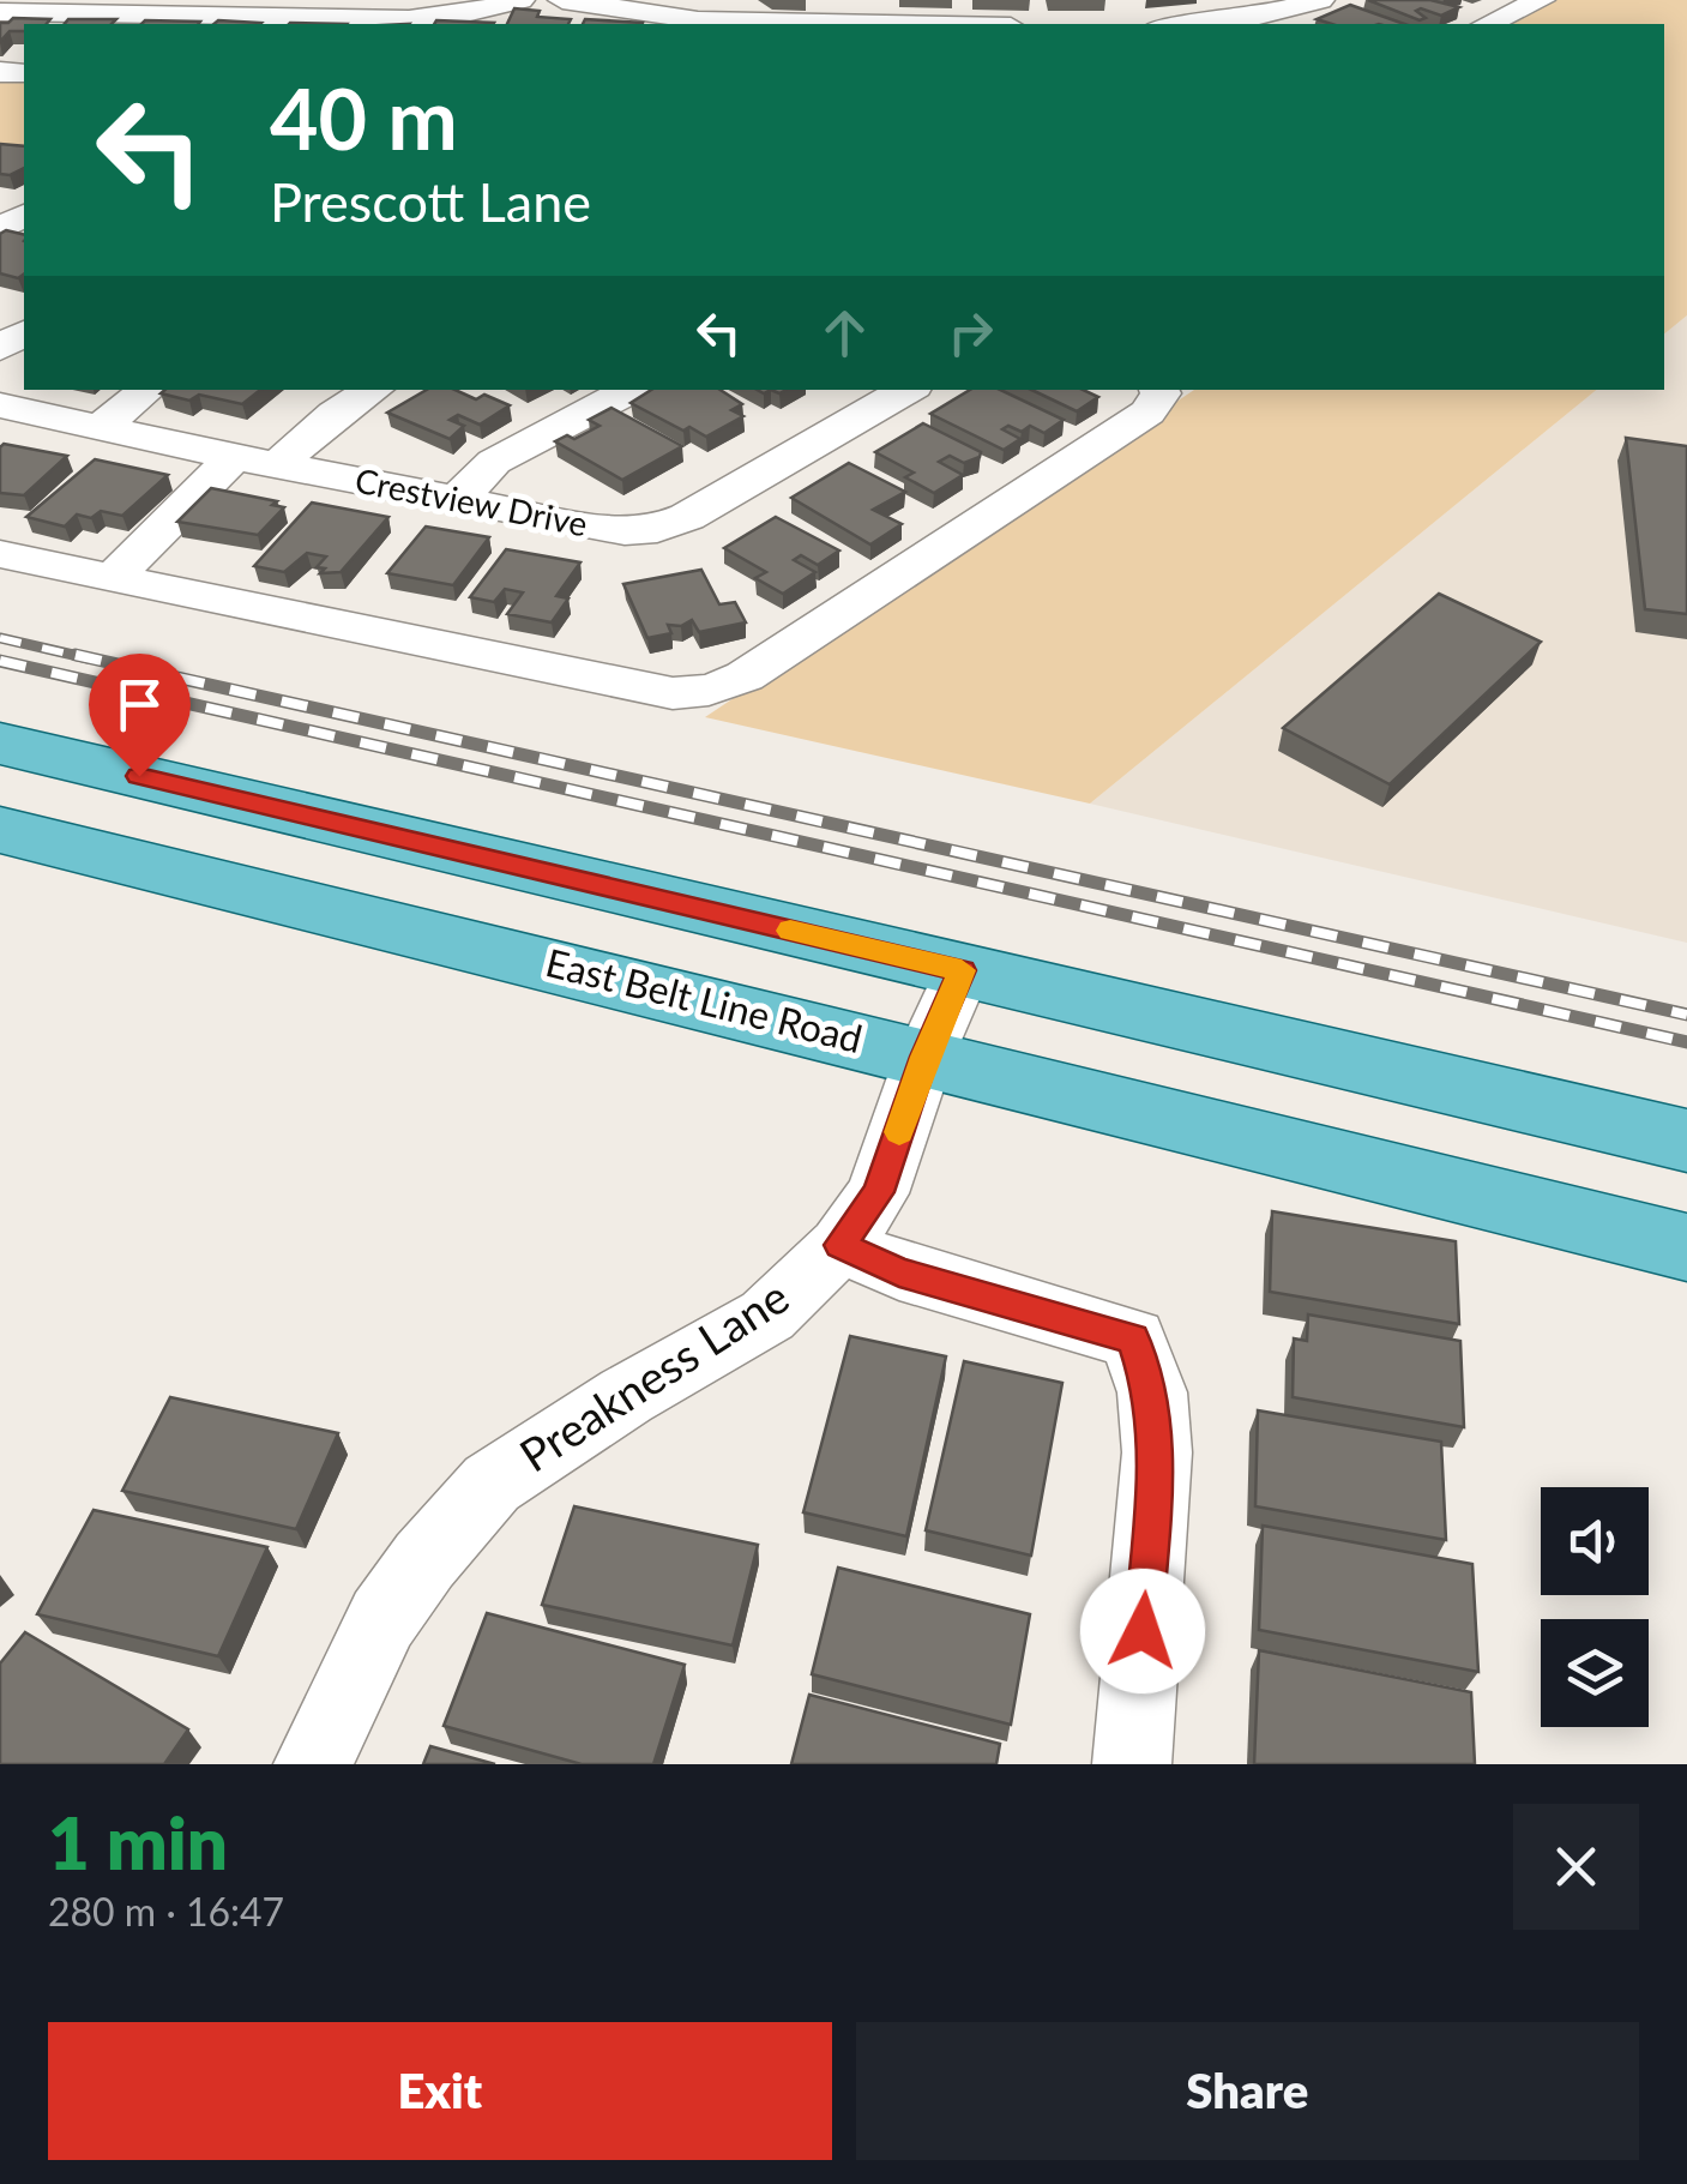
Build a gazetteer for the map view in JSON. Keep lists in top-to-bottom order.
{
  "streets": {
    "main road": ["East Belt Line Road"],
    "street": ["Crestview Drive", "Preakness Lane"]
  },
  "crossings": [
    ["East Belt Line Road", "Preakness Lane"]
  ],
  "page": {
    "turn": ["40 m", "Prescott Lane"],
    "heading": ["1 min", "280 m · 16:47"],
    "buttons": ["Exit", "Share"]
  }
}
